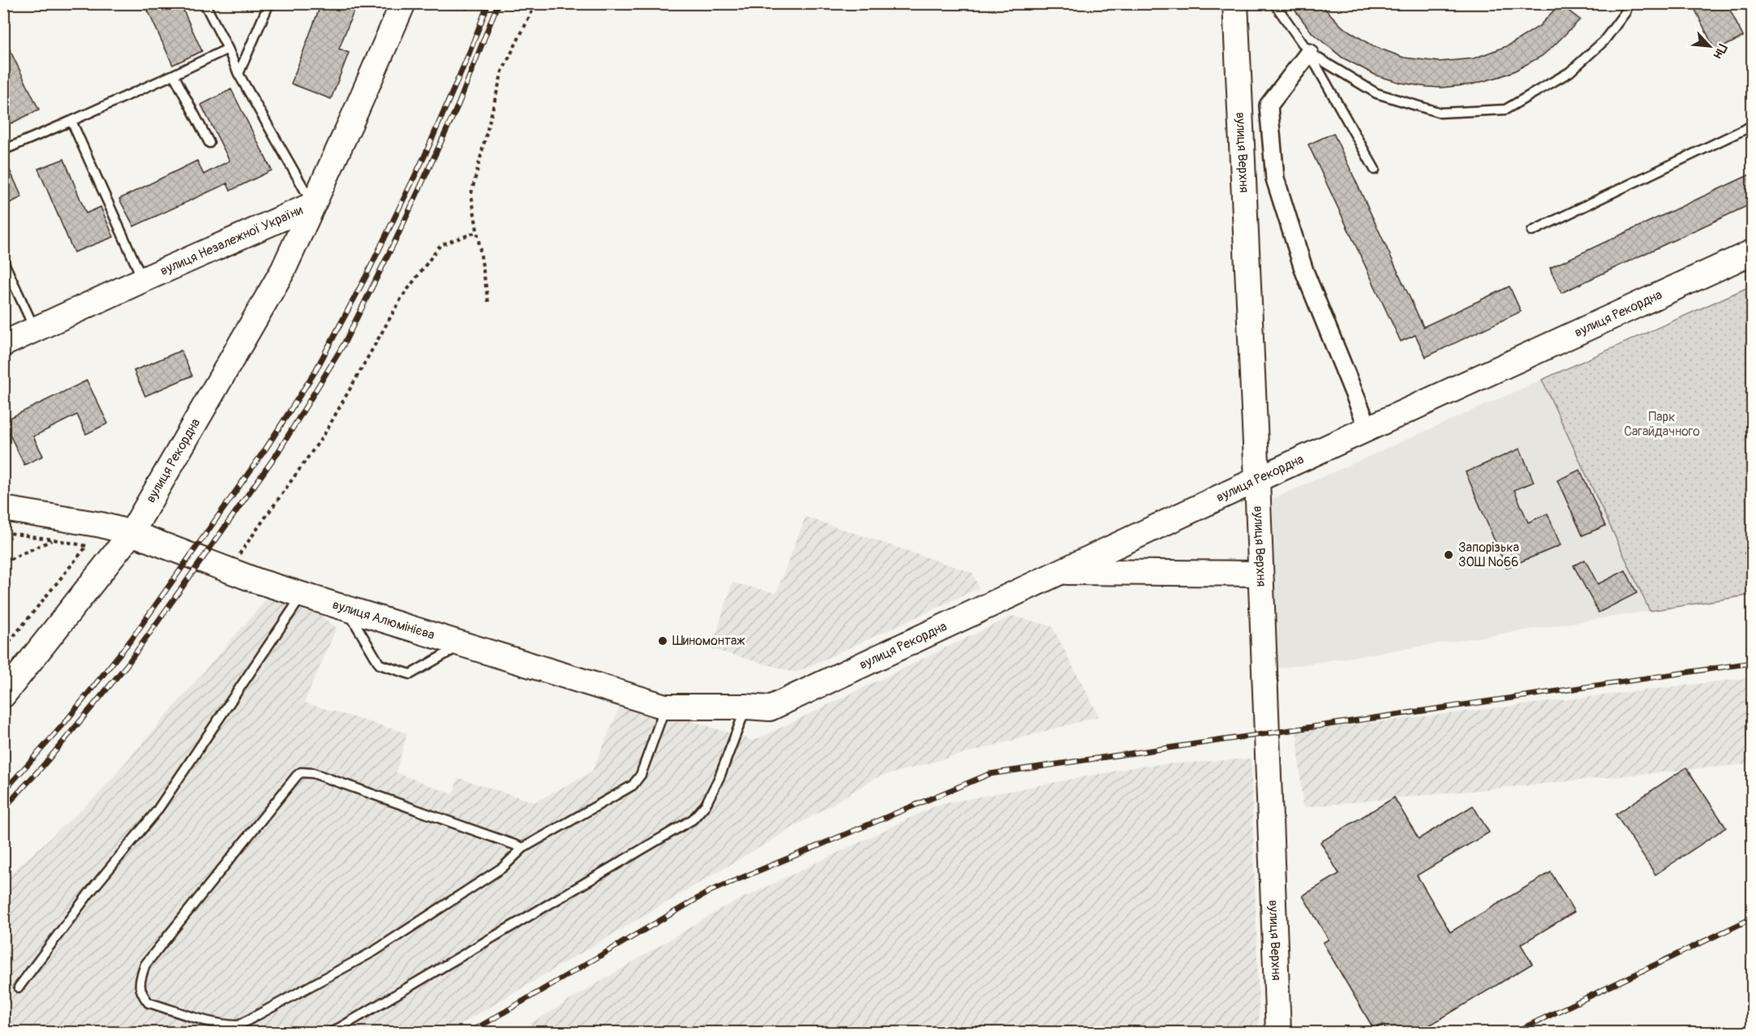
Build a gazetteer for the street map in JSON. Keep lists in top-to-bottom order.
{
  "streets": {
    "street": [
      "вулиця Верхня",
      "вулиця Незалежної України",
      "вулиця Рекордна",
      "вулиця Алюмінієва"
    ]
  },
  "crossings": [
    ["вулиця Верхня", "вулиця Рекордна"],
    ["вулиця Незалежної України", "вулиця Рекордна"],
    ["вулиця Рекордна", "вулиця Алюмінієва"]
  ],
  "parks": ["Парк Сагайдачного"],
  "places": ["Запорізька ЗОШ №66", "Шиномонтаж"],
  "north": "bottom right"
}
